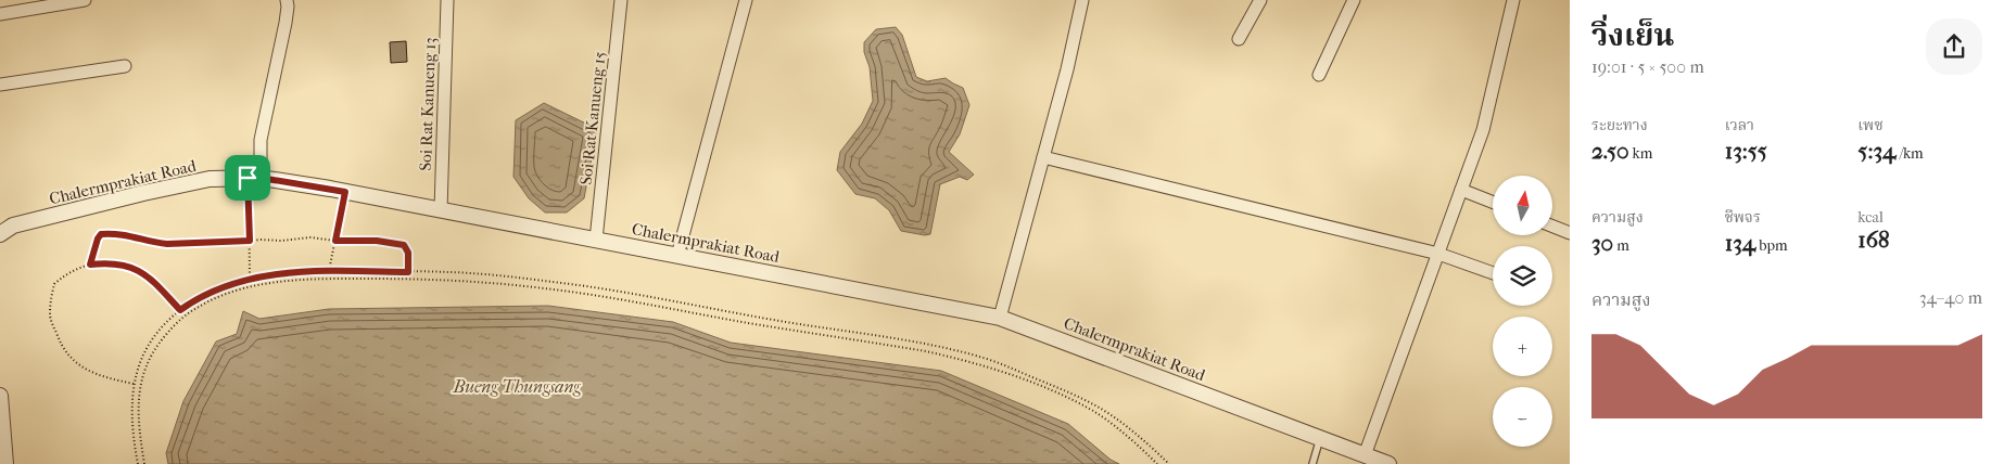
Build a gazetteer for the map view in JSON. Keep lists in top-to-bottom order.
{
  "streets": {
    "street": ["Soi Rat Kanueng 13", "Soi Rat Kanueng 15", "Chalermprakiat Road"]
  },
  "crossings": [
    ["Soi Rat Kanueng 13", "Chalermprakiat Road"],
    ["Soi Rat Kanueng 15", "Chalermprakiat Road"]
  ],
  "water": ["Bueng Thungsang"],
  "north": "top",
  "page": {
    "heading": ["วิ่งเย็น", "19:01 · 5 × 500 m"],
    "stats": [
      ["ระยะทาง", "2.50 km"],
      ["เวลา", "13:55"],
      ["เพซ", "5:34 /km"],
      ["ความสูง", "30 m"],
      ["ชีพจร", "134 bpm"],
      ["kcal", "168"]
    ],
    "map_buttons": ["+", "−"],
    "chart": ["ความสูง", "34–40 m"]
  }
}
